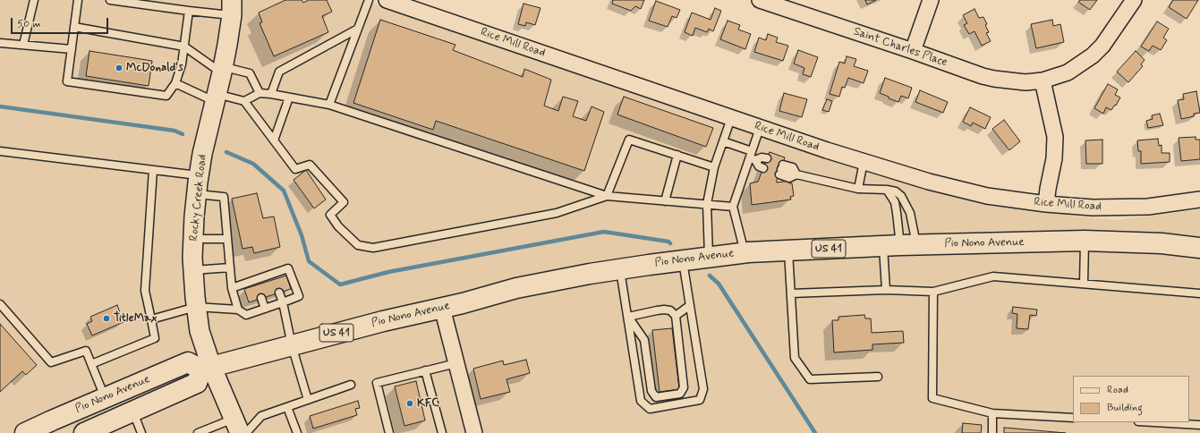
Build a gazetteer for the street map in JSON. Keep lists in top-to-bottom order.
{
  "streets": {
    "main road": ["Pio Nono Avenue", "US 41"],
    "street": ["Rice Mill Road", "Saint Charles Place", "Rocky Creek Road"]
  },
  "crossings": [
    ["Rocky Creek Road", "Pio Nono Avenue"]
  ],
  "places": ["McDonald's", "TitleMax", "KFC"],
  "legend": ["Road", "Building"],
  "scale_bar": "50 m"
}
